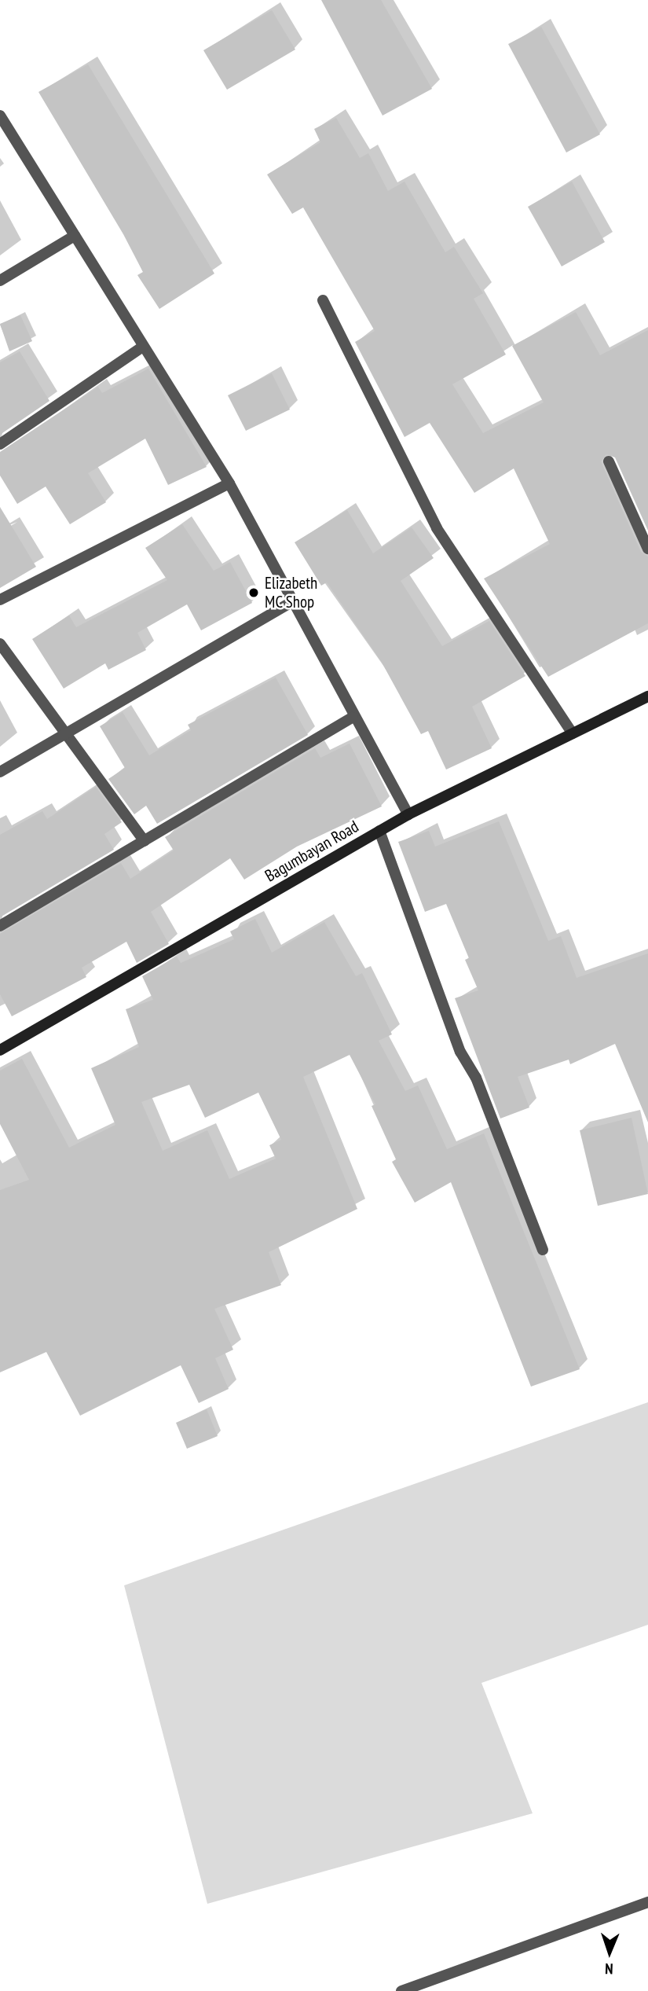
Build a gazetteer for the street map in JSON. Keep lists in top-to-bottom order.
{
  "streets": {
    "street": ["Bagumbayan Road"]
  },
  "places": ["Elizabeth MC Shop"],
  "north": "bottom"
}
